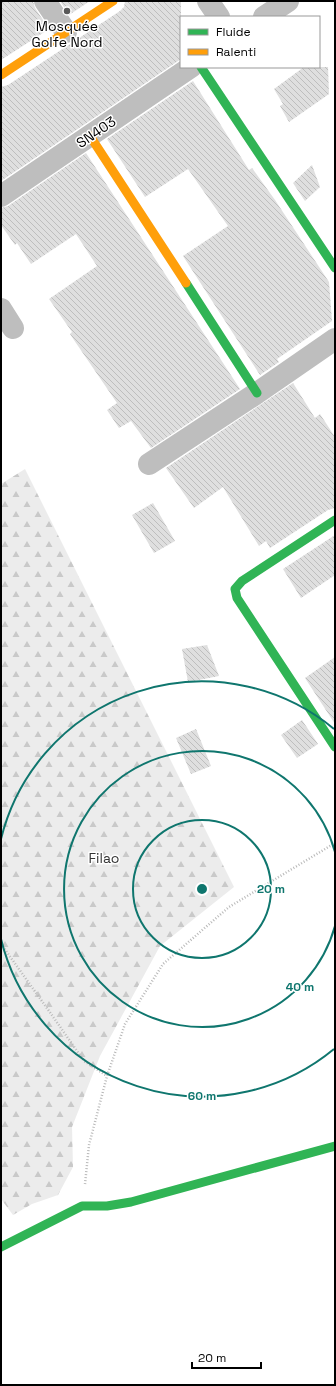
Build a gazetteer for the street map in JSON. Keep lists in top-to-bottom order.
{
  "streets": {
    "street": ["SN403"]
  },
  "parks": ["Filao"],
  "places": ["Mosquée Golfe Nord"],
  "legend": ["Fluide", "Ralenti"],
  "scale_bar": "20 m",
  "rings": ["20 m", "40 m", "60 m"]
}
